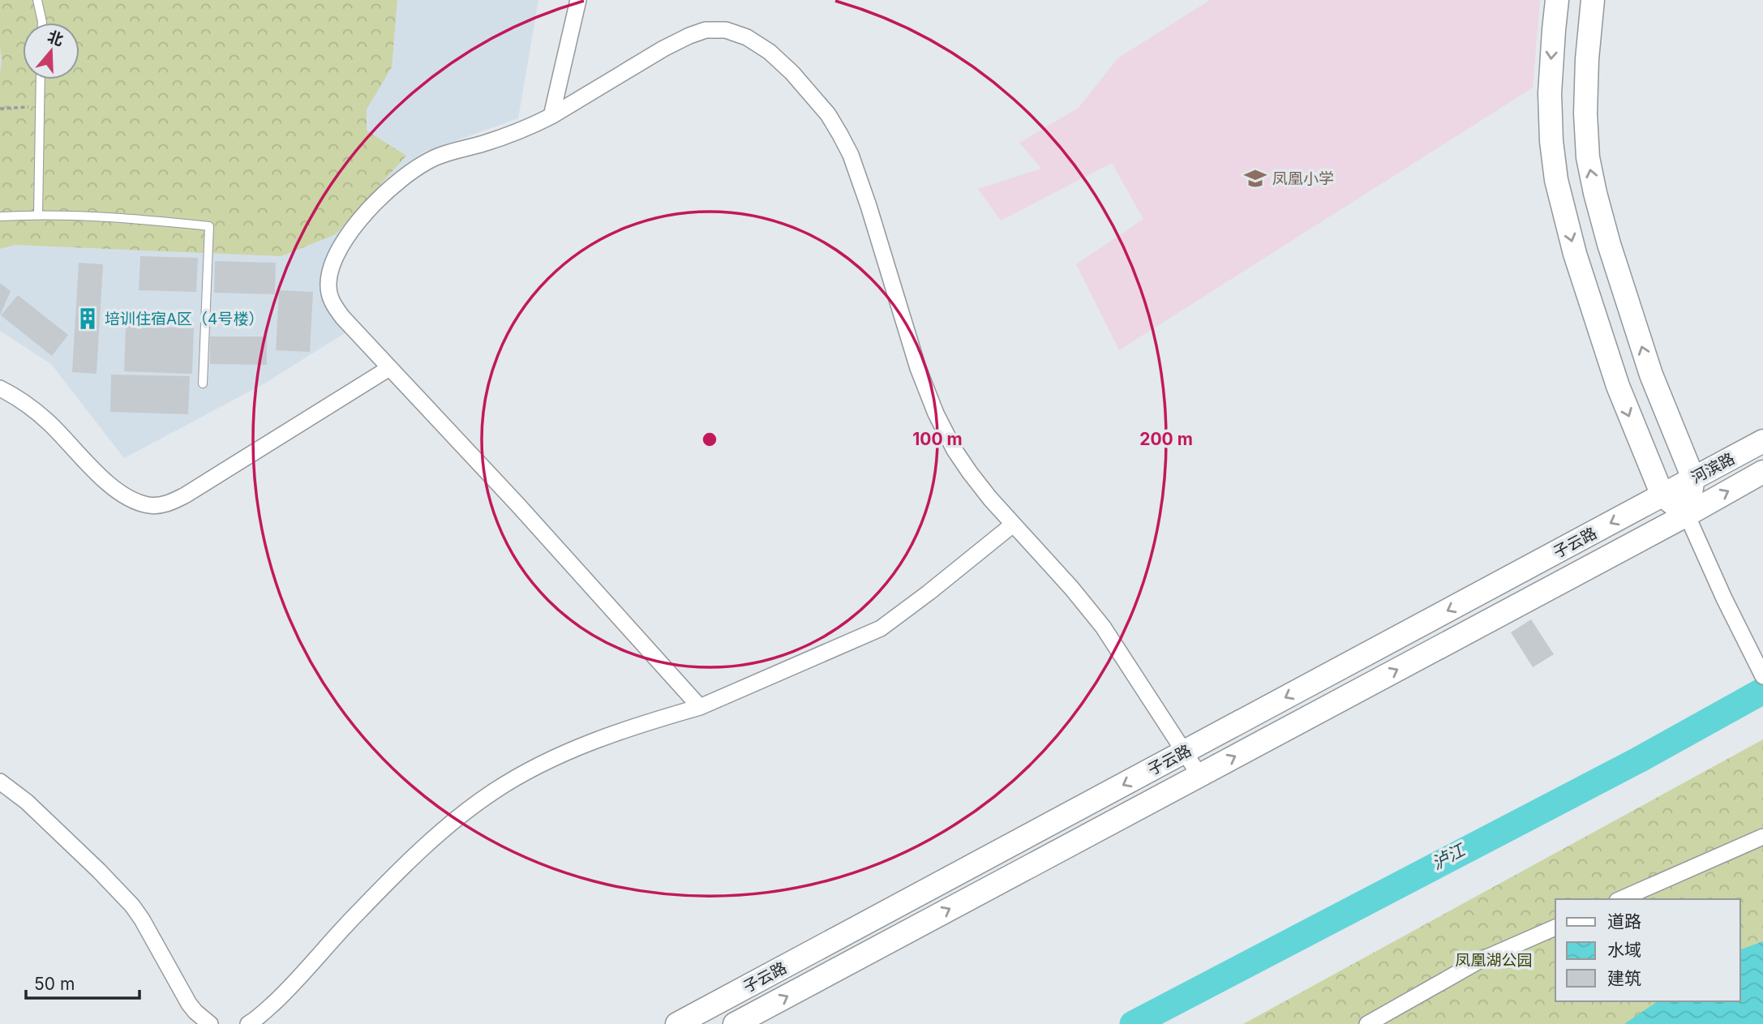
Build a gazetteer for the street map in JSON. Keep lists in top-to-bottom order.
{
  "streets": {
    "main road": ["河滨路", "子云路"]
  },
  "crossings": [
    ["河滨路", "子云路"]
  ],
  "water": ["泸江"],
  "parks": ["凤凰湖公园"],
  "places": {
    "school or university": ["凤凰小学"],
    "building": ["培训住宿A区（4号楼）"]
  },
  "legend": ["道路", "水域", "建筑"],
  "scale_bar": "50 m",
  "north": "top",
  "rings": ["100 m", "200 m"]
}
